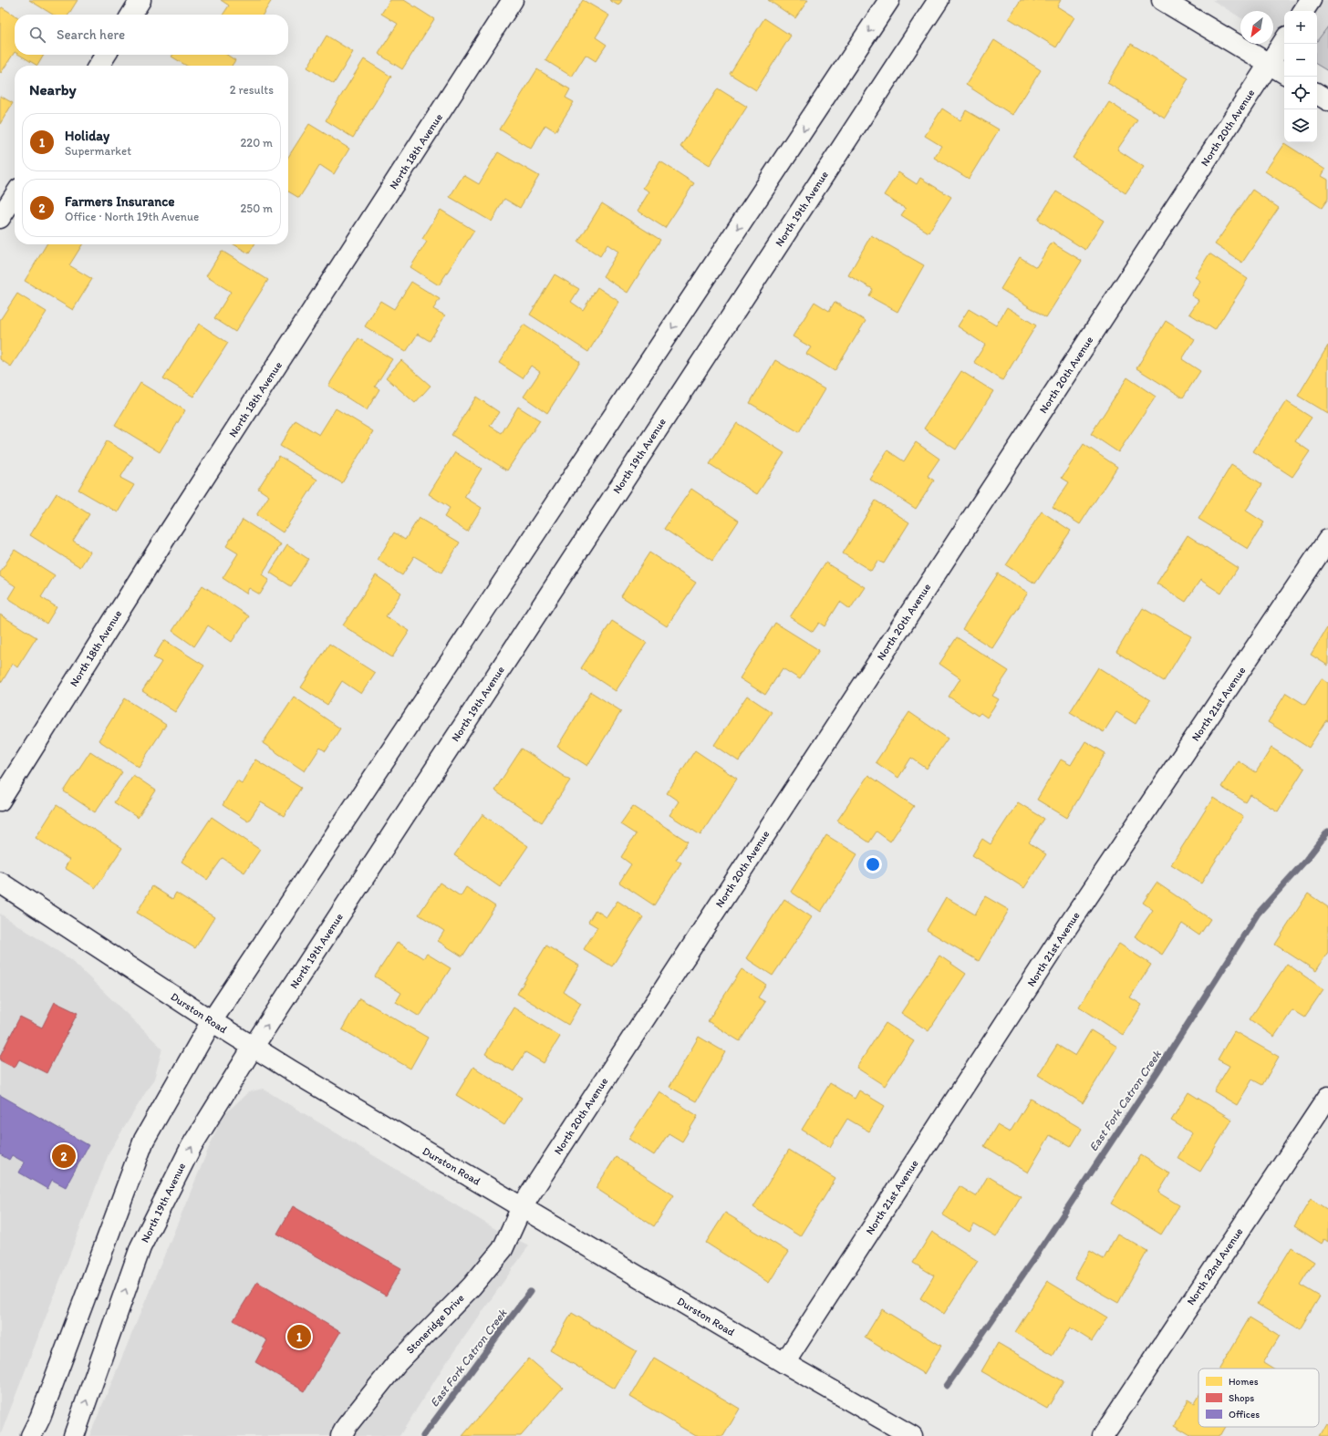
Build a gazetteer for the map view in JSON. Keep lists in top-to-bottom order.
{
  "streets": {
    "main road": [
      "North 20th Avenue",
      "North 18th Avenue",
      "North 19th Avenue",
      "North 21st Avenue",
      "Durston Road",
      "North 22nd Avenue",
      "Stoneridge Drive"
    ]
  },
  "crossings": [
    ["North 20th Avenue", "Durston Road"],
    ["North 20th Avenue", "Stoneridge Drive"],
    ["North 19th Avenue", "Durston Road"],
    ["North 21st Avenue", "Durston Road"],
    ["Durston Road", "Stoneridge Drive"]
  ],
  "water": ["East Fork Catron Creek"],
  "legend": ["Homes", "Shops", "Offices"],
  "north": "bottom left",
  "page": {
    "map_buttons": ["+", "−"],
    "search": "Search here",
    "heading": ["Nearby", "2 results"],
    "list": [
      {
        "mark": "1",
        "name": "Holiday",
        "note": "Supermarket",
        "value": "220 m"
      },
      {
        "mark": "2",
        "name": "Farmers Insurance",
        "note": "Office · North 19th Avenue",
        "value": "250 m"
      }
    ],
    "pins": ["2", "1"]
  }
}
